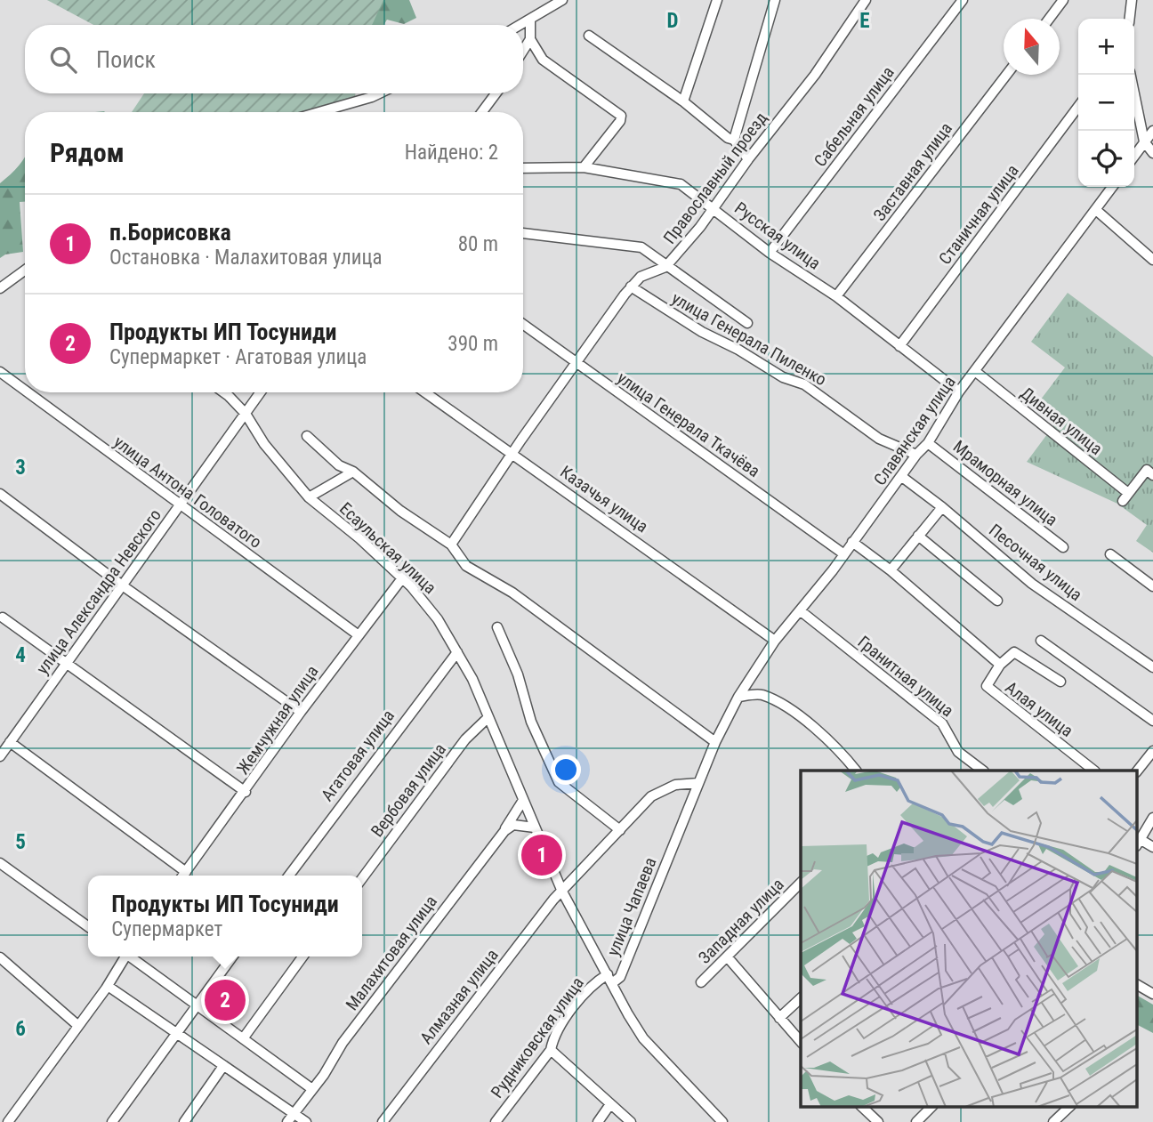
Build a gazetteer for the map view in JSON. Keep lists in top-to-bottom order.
{
  "streets": {
    "street": [
      "Сабельная улица",
      "Заставная улица",
      "Православный проезд",
      "Станичная улица",
      "Русская улица",
      "улица Генерала Пиленко",
      "Дивная улица",
      "улица Генерала Ткачёва",
      "Славянская улица",
      "Мраморная улица",
      "улица Антона Головатого",
      "Казачья улица",
      "Есаульская улица",
      "Песочная улица",
      "улица Александра Невского",
      "Гранитная улица",
      "Алая улица",
      "Жемчужная улица",
      "Агатовая улица",
      "Вербовая улица",
      "улица Чапаева",
      "Западная улица",
      "Малахитовая улица",
      "Алмазная улица",
      "Рудниковская улица"
    ]
  },
  "crossings": [
    ["Сабельная улица", "Русская улица"],
    ["Заставная улица", "Русская улица"],
    ["Православный проезд", "Русская улица"],
    ["Православный проезд", "улица Генерала Пиленко"],
    ["Православный проезд", "улица Генерала Ткачёва"],
    ["Православный проезд", "Казачья улица"],
    ["Православный проезд", "Есаульская улица"],
    ["Станичная улица", "Русская улица"],
    ["Русская улица", "Славянская улица"],
    ["улица Генерала Пиленко", "Славянская улица"],
    ["Дивная улица", "Славянская улица"],
    ["улица Генерала Ткачёва", "Славянская улица"],
    ["Славянская улица", "Мраморная улица"],
    ["Славянская улица", "Казачья улица"],
    ["Славянская улица", "Есаульская улица"],
    ["Славянская улица", "Песочная улица"],
    ["Славянская улица", "Гранитная улица"],
    ["Славянская улица", "улица Чапаева"],
    ["улица Антона Головатого", "улица Александра Невского"],
    ["улица Антона Головатого", "Жемчужная улица"],
    ["Есаульская улица", "улица Александра Невского"],
    ["Есаульская улица", "Жемчужная улица"],
    ["Есаульская улица", "Агатовая улица"],
    ["Есаульская улица", "Вербовая улица"],
    ["Есаульская улица", "улица Чапаева"],
    ["Есаульская улица", "Малахитовая улица"],
    ["Есаульская улица", "Алмазная улица"],
    ["Есаульская улица", "Рудниковская улица"],
    ["улица Чапаева", "Алмазная улица"],
    ["улица Чапаева", "Рудниковская улица"]
  ],
  "north": "top",
  "page": {
    "map_buttons": ["+", "−"],
    "search": "Поиск",
    "heading": ["Рядом", "Найдено: 2"],
    "list": [
      {
        "mark": "1",
        "name": "п.Борисовка",
        "note": "Остановка · Малахитовая улица",
        "value": "80 m"
      },
      {
        "mark": "2",
        "name": "Продукты ИП Тосуниди",
        "note": "Супермаркет · Агатовая улица",
        "value": "390 m"
      }
    ],
    "pins": ["1", "2"],
    "popup": ["Продукты ИП Тосуниди", "Супермаркет"]
  },
  "grid": {
    "columns": ["D", "E"],
    "rows": [
      "3",
      "4",
      "5",
      "6"
    ]
  }
}
